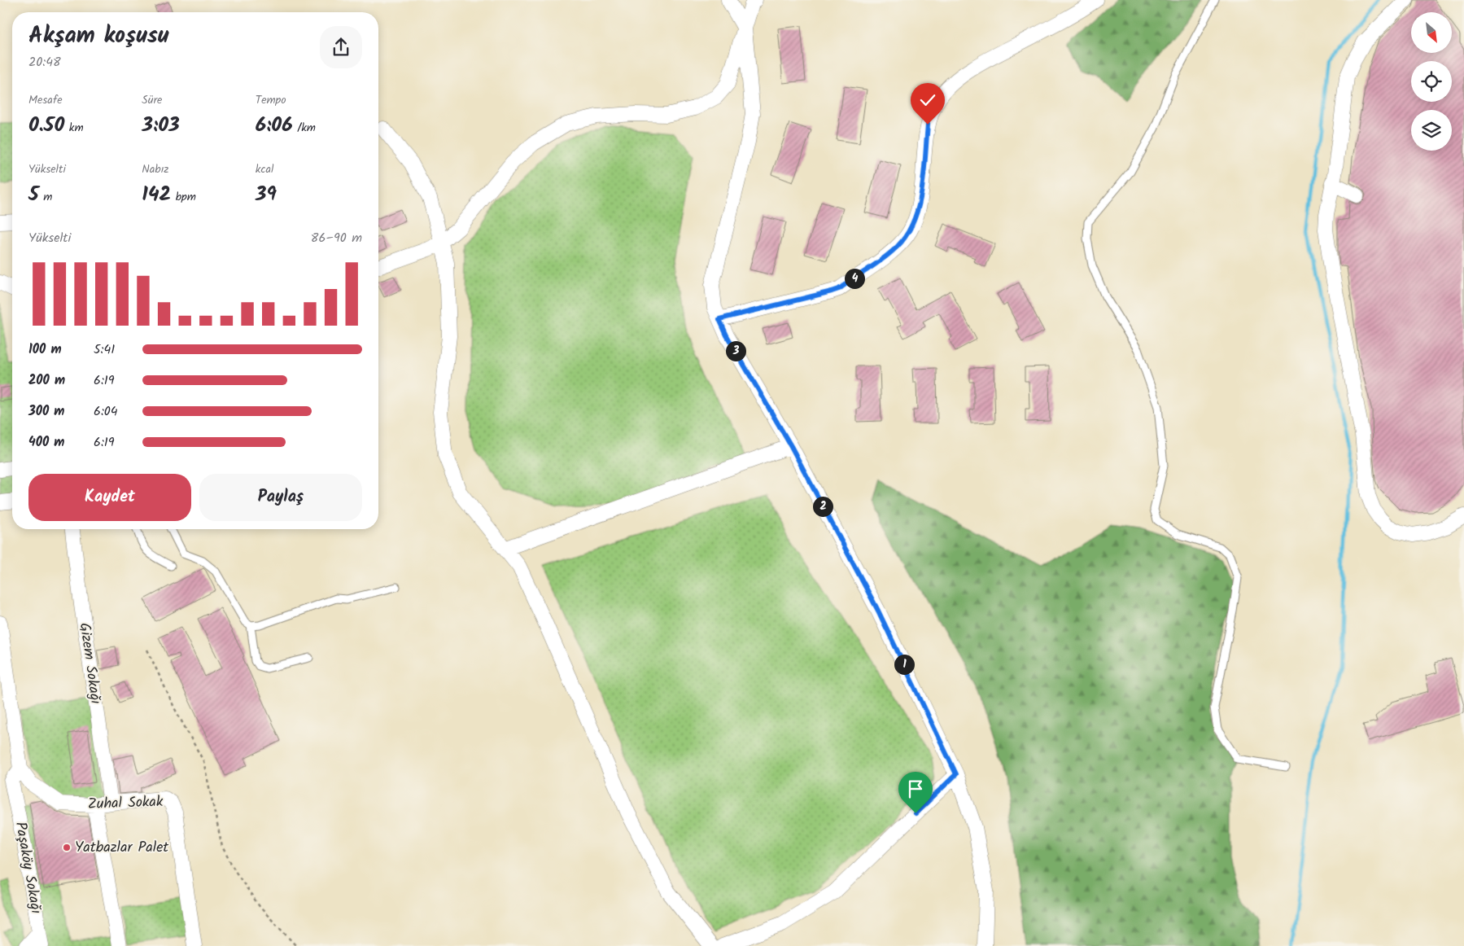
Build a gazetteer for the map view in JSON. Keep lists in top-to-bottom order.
{
  "streets": {
    "street": ["Gizem Sokağı", "Zuhal Sokak", "Paşaköy Sokağı"]
  },
  "crossings": [
    ["Gizem Sokağı", "Zuhal Sokak"],
    ["Zuhal Sokak", "Paşaköy Sokağı"]
  ],
  "places": ["Yatbazlar Palet"],
  "north": "bottom right",
  "page": {
    "heading": ["Akşam koşusu", "20:48"],
    "stats": [
      ["Mesafe", "0.50 km"],
      ["Süre", "3:03"],
      ["Tempo", "6:06 /km"],
      ["Yükselti", "5 m"],
      ["Nabız", "142 bpm"],
      ["kcal", "39"]
    ],
    "chart": ["Yükselti", "86–90 m"],
    "pins": [
      "4",
      "3",
      "2",
      "1"
    ],
    "list": [
      {
        "name": "100 m",
        "note": "5:41"
      },
      {
        "name": "200 m",
        "note": "6:19"
      },
      {
        "name": "300 m",
        "note": "6:04"
      },
      {
        "name": "400 m",
        "note": "6:19"
      }
    ],
    "buttons": ["Kaydet", "Paylaş"]
  }
}
